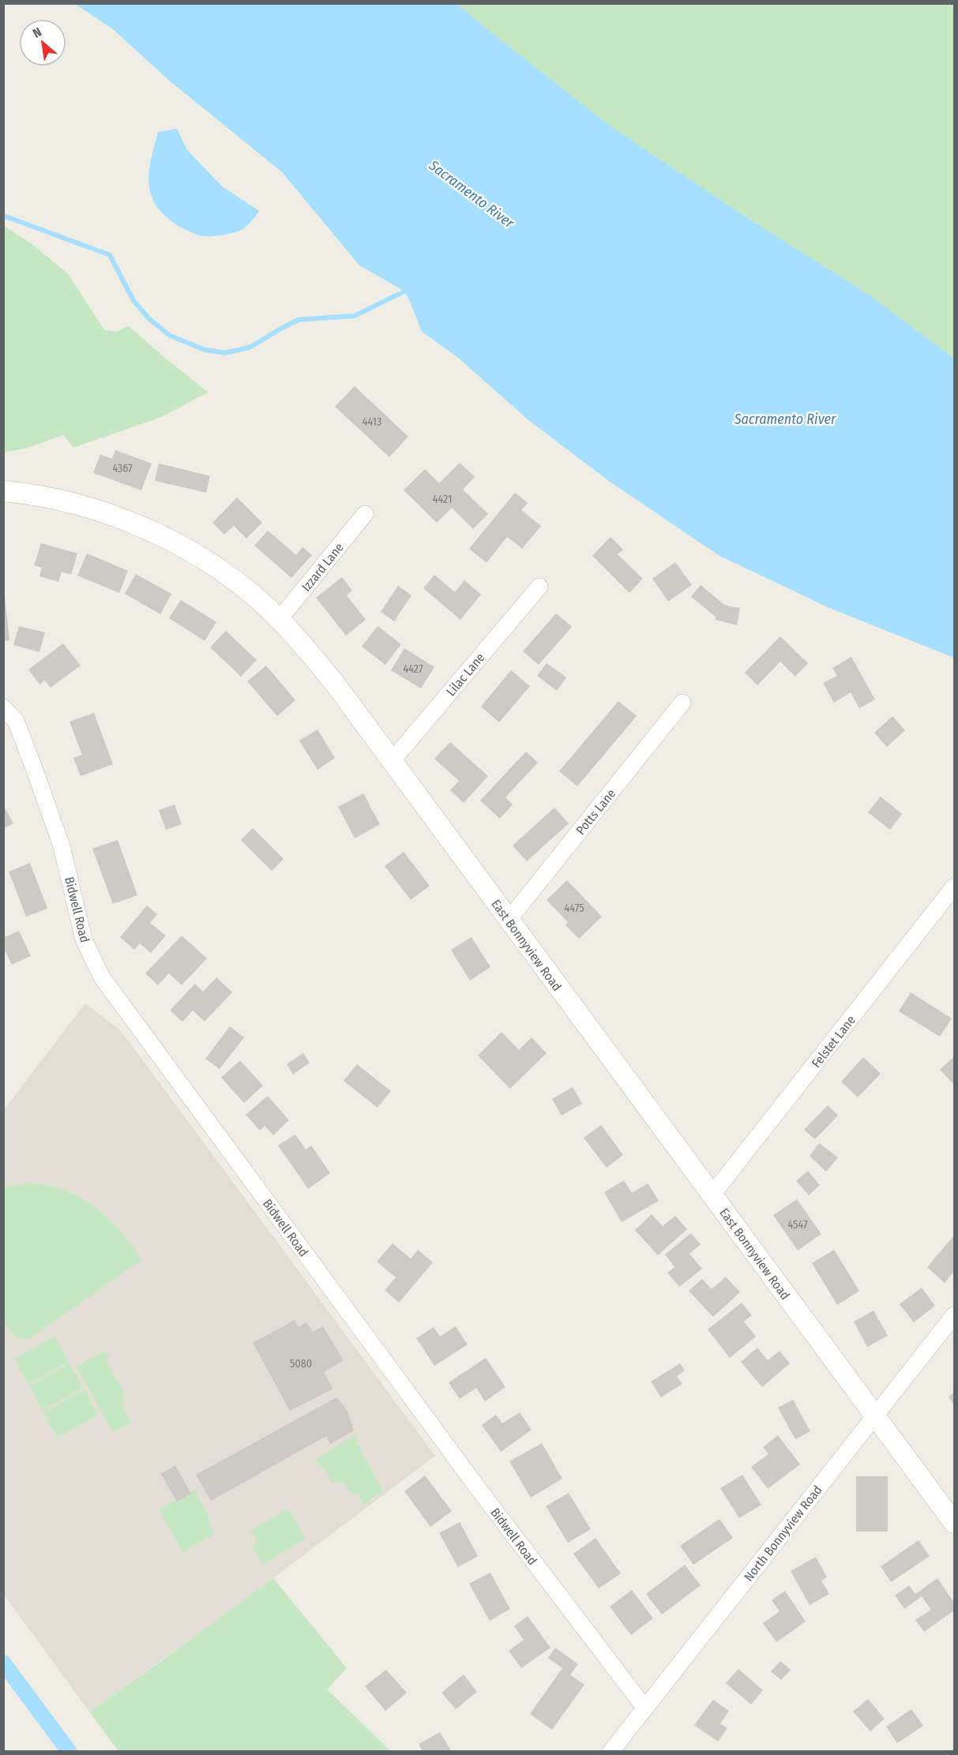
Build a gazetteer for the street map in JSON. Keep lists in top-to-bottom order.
{
  "streets": {
    "street": [
      "Izzard Lane",
      "Lilac Lane",
      "Potts Lane",
      "Bidwell Road",
      "East Bonnyview Road",
      "Felstet Lane",
      "North Bonnyview Road"
    ]
  },
  "crossings": [
    ["Izzard Lane", "East Bonnyview Road"],
    ["Lilac Lane", "East Bonnyview Road"],
    ["Potts Lane", "East Bonnyview Road"],
    ["Bidwell Road", "North Bonnyview Road"],
    ["East Bonnyview Road", "Felstet Lane"],
    ["East Bonnyview Road", "North Bonnyview Road"]
  ],
  "water": ["Sacramento River"],
  "house_numbers": [
    "4413",
    "4367",
    "4421",
    "4427",
    "4475",
    "4547",
    "5080"
  ],
  "north": "top left"
}
